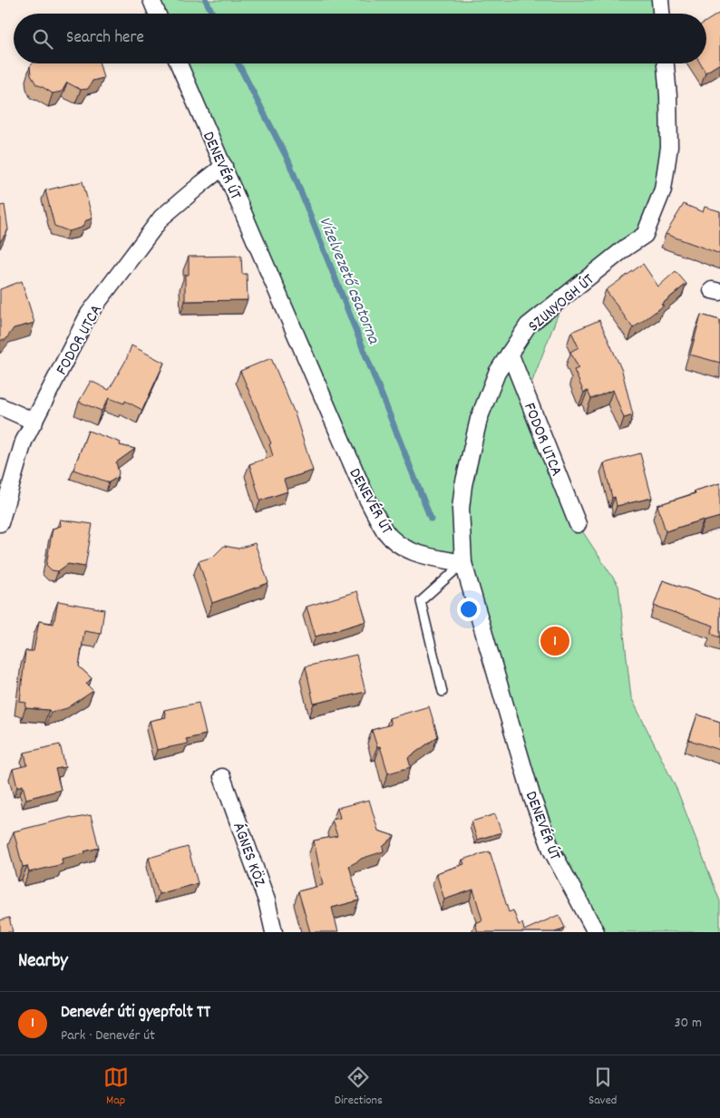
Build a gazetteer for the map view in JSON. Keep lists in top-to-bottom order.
{
  "streets": {
    "street": [
      "DENEVÉR ÚT",
      "SZUNYOGH ÚT",
      "FODOR UTCA",
      "ÁGNES KÖZ"
    ]
  },
  "crossings": [
    ["DENEVÉR ÚT", "SZUNYOGH ÚT"],
    ["DENEVÉR ÚT", "FODOR UTCA"],
    ["SZUNYOGH ÚT", "FODOR UTCA"]
  ],
  "water": ["Vízelvezető csatorna"],
  "page": {
    "search": "Search here",
    "pins": "1",
    "heading": "Nearby",
    "list": [
      {
        "mark": "1",
        "name": "Denevér úti gyepfolt TT",
        "note": "Park · Denevér út",
        "value": "30 m"
      }
    ],
    "nav": ["Map", "Directions", "Saved"]
  }
}
